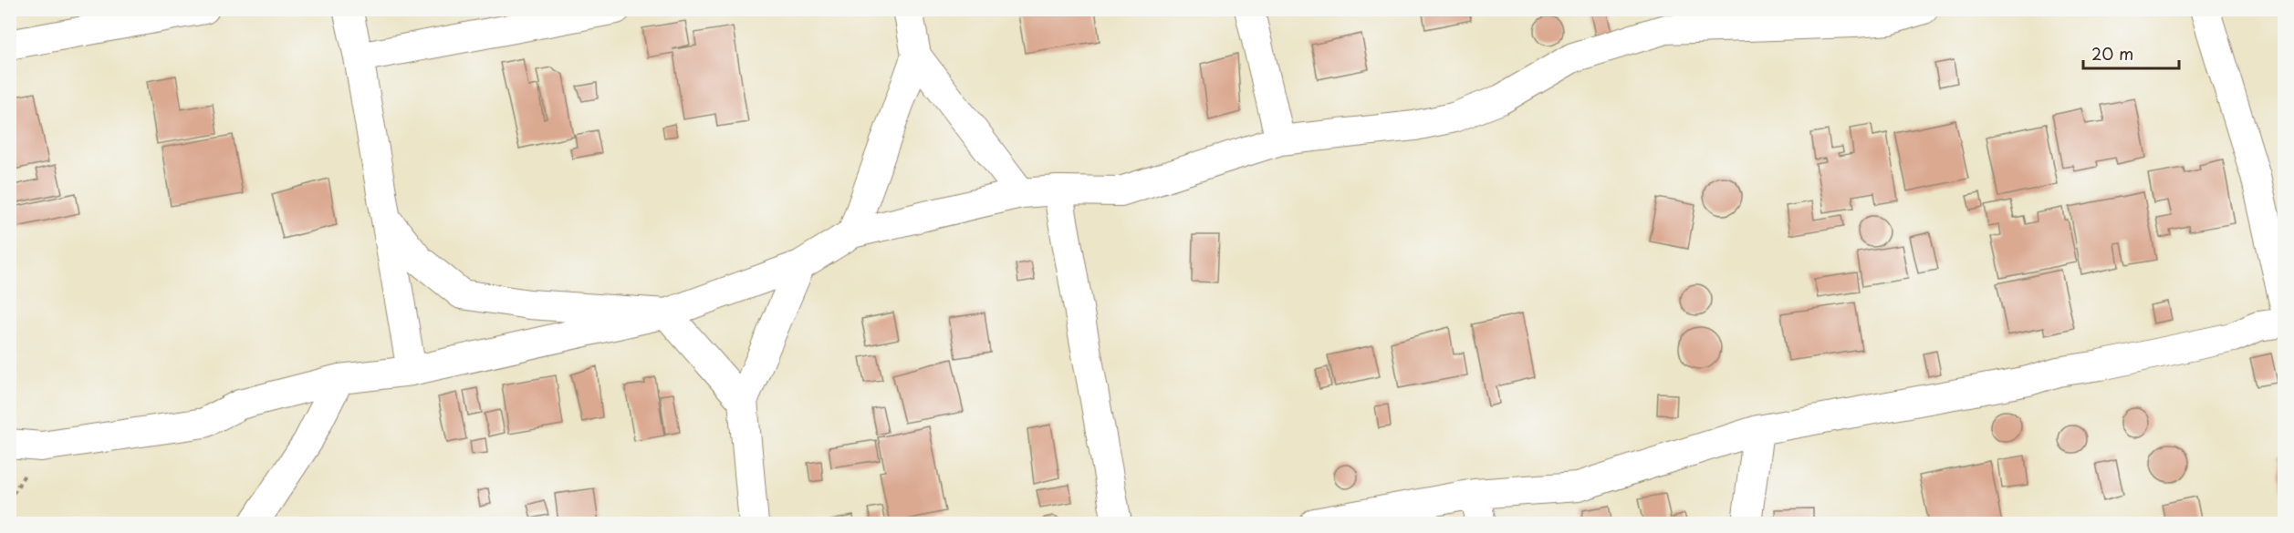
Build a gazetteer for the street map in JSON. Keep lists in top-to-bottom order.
{
  "scale_bar": "20 m"
}
